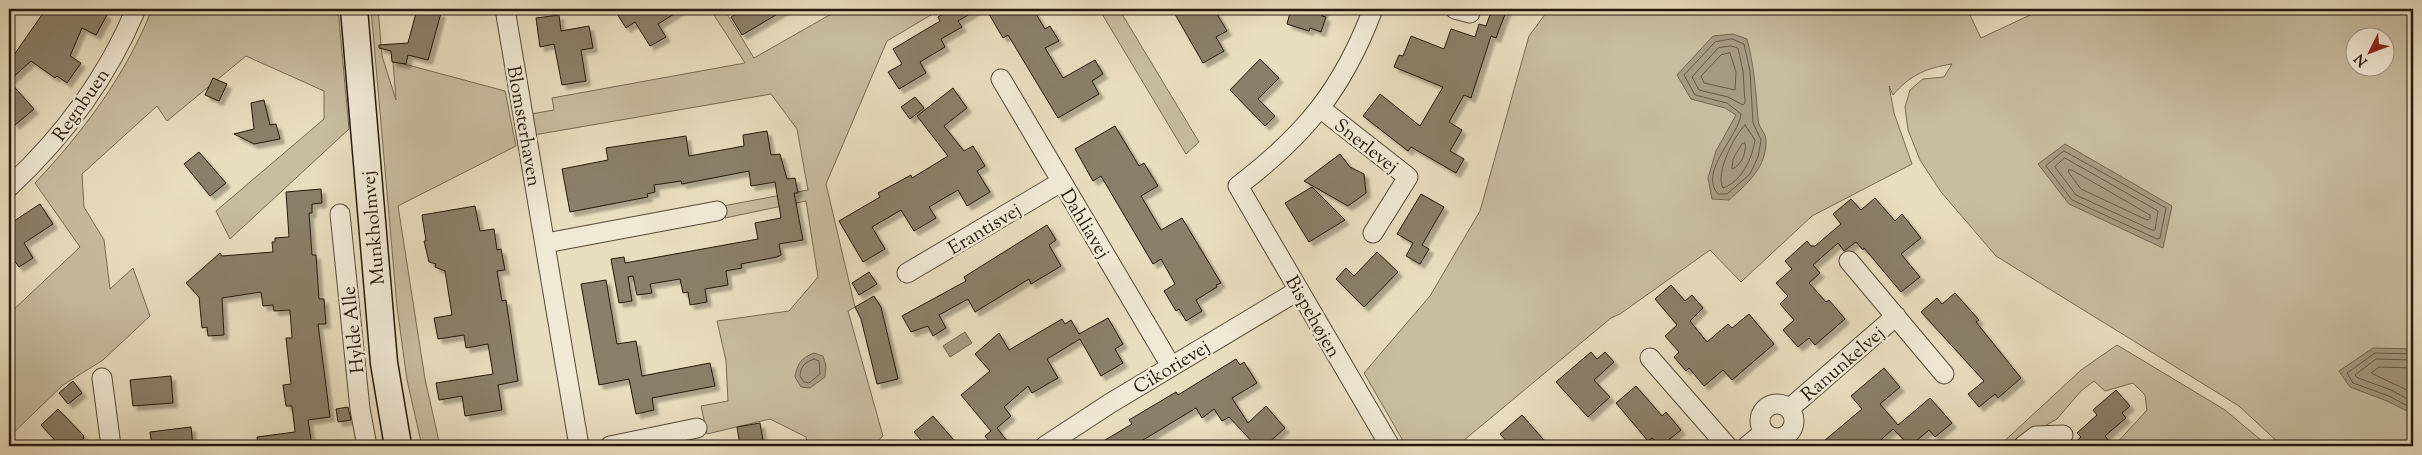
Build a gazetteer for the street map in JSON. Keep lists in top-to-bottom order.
{
  "streets": {
    "street": [
      "Regnbuen",
      "Blomsterhaven",
      "Snerlevej",
      "Dahliavej",
      "Munkholmvej",
      "Erantisvej",
      "Bispehøjen",
      "Hylde Alle",
      "Ranunkelvej",
      "Cikorievej"
    ]
  },
  "crossings": [
    ["Snerlevej", "Bispehøjen"],
    ["Dahliavej", "Erantisvej"],
    ["Dahliavej", "Cikorievej"],
    ["Bispehøjen", "Cikorievej"]
  ],
  "north": "bottom left"
}
